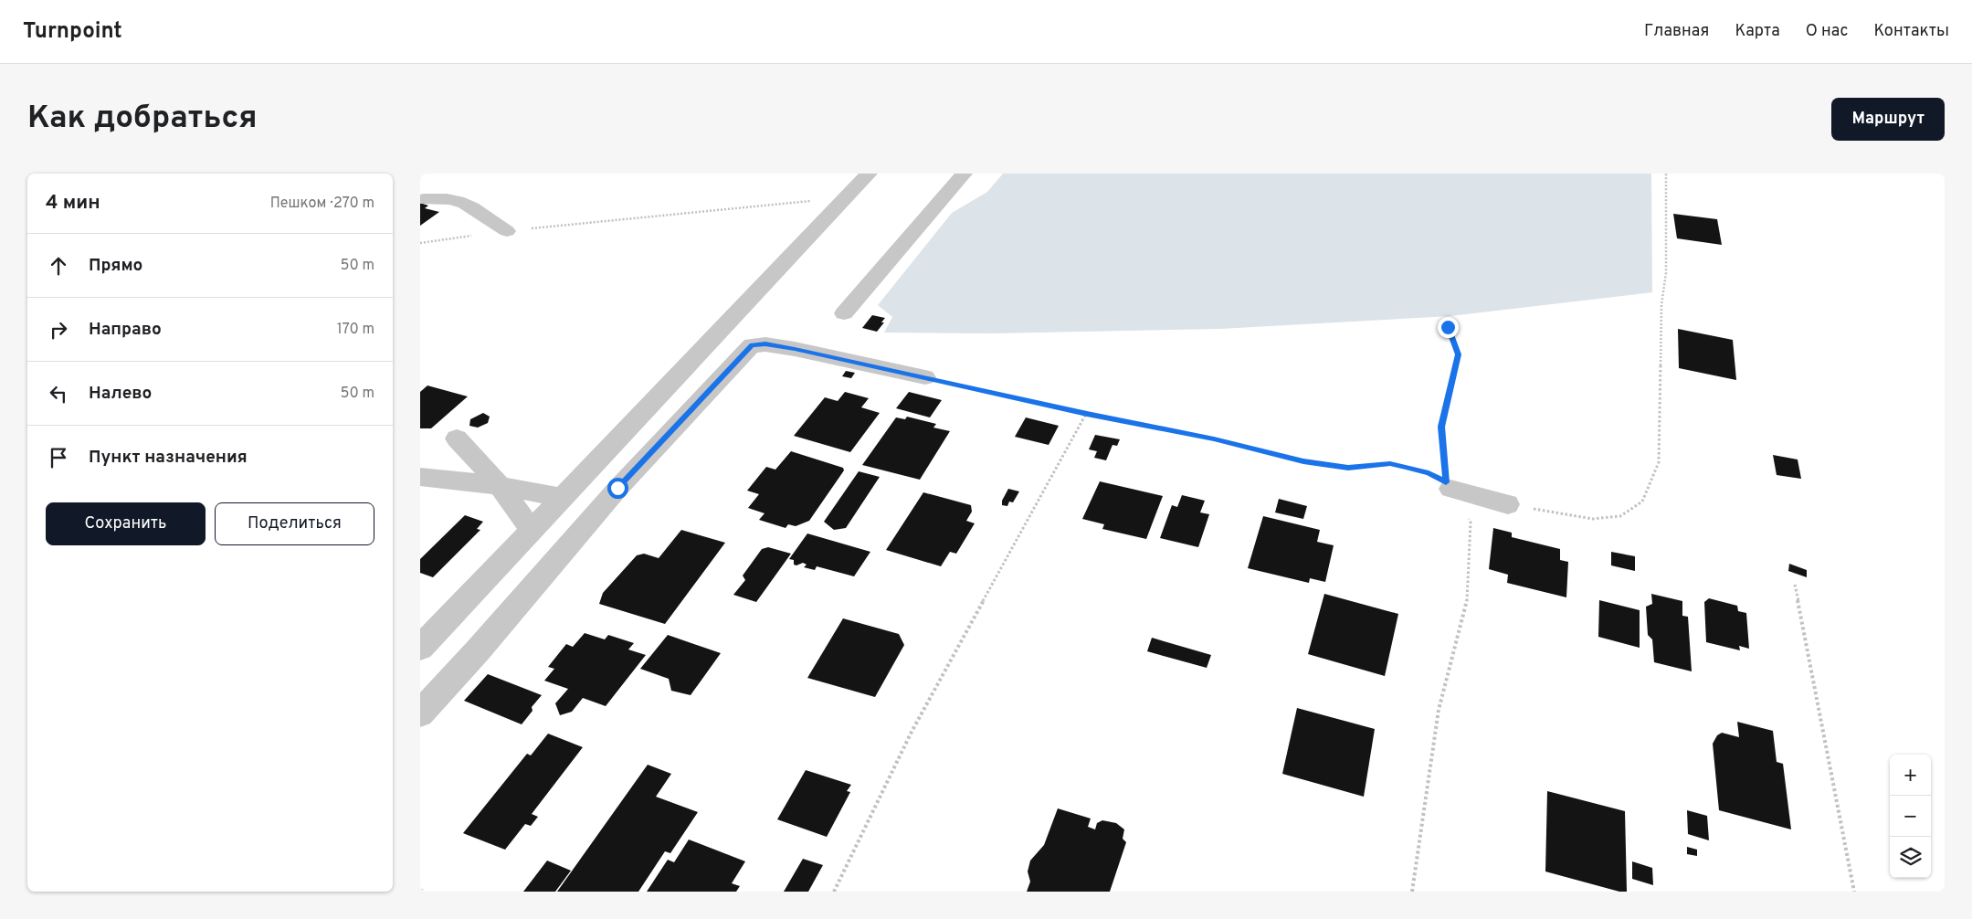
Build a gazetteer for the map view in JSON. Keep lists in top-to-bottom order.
{
  "page": {
    "header": "Turnpoint",
    "nav": [
      "Главная",
      "Карта",
      "О нас",
      "Контакты"
    ],
    "buttons": [
      "Маршрут",
      ["Сохранить", "Поделиться"]
    ],
    "title": "Как добраться",
    "heading": ["4 мин", "Пешком · 270 m"],
    "list": [
      ["Прямо", "50 m"],
      ["Направо", "170 m"],
      ["Налево", "50 m"],
      "Пункт назначения"
    ],
    "map_buttons": ["+", "−"]
  }
}
